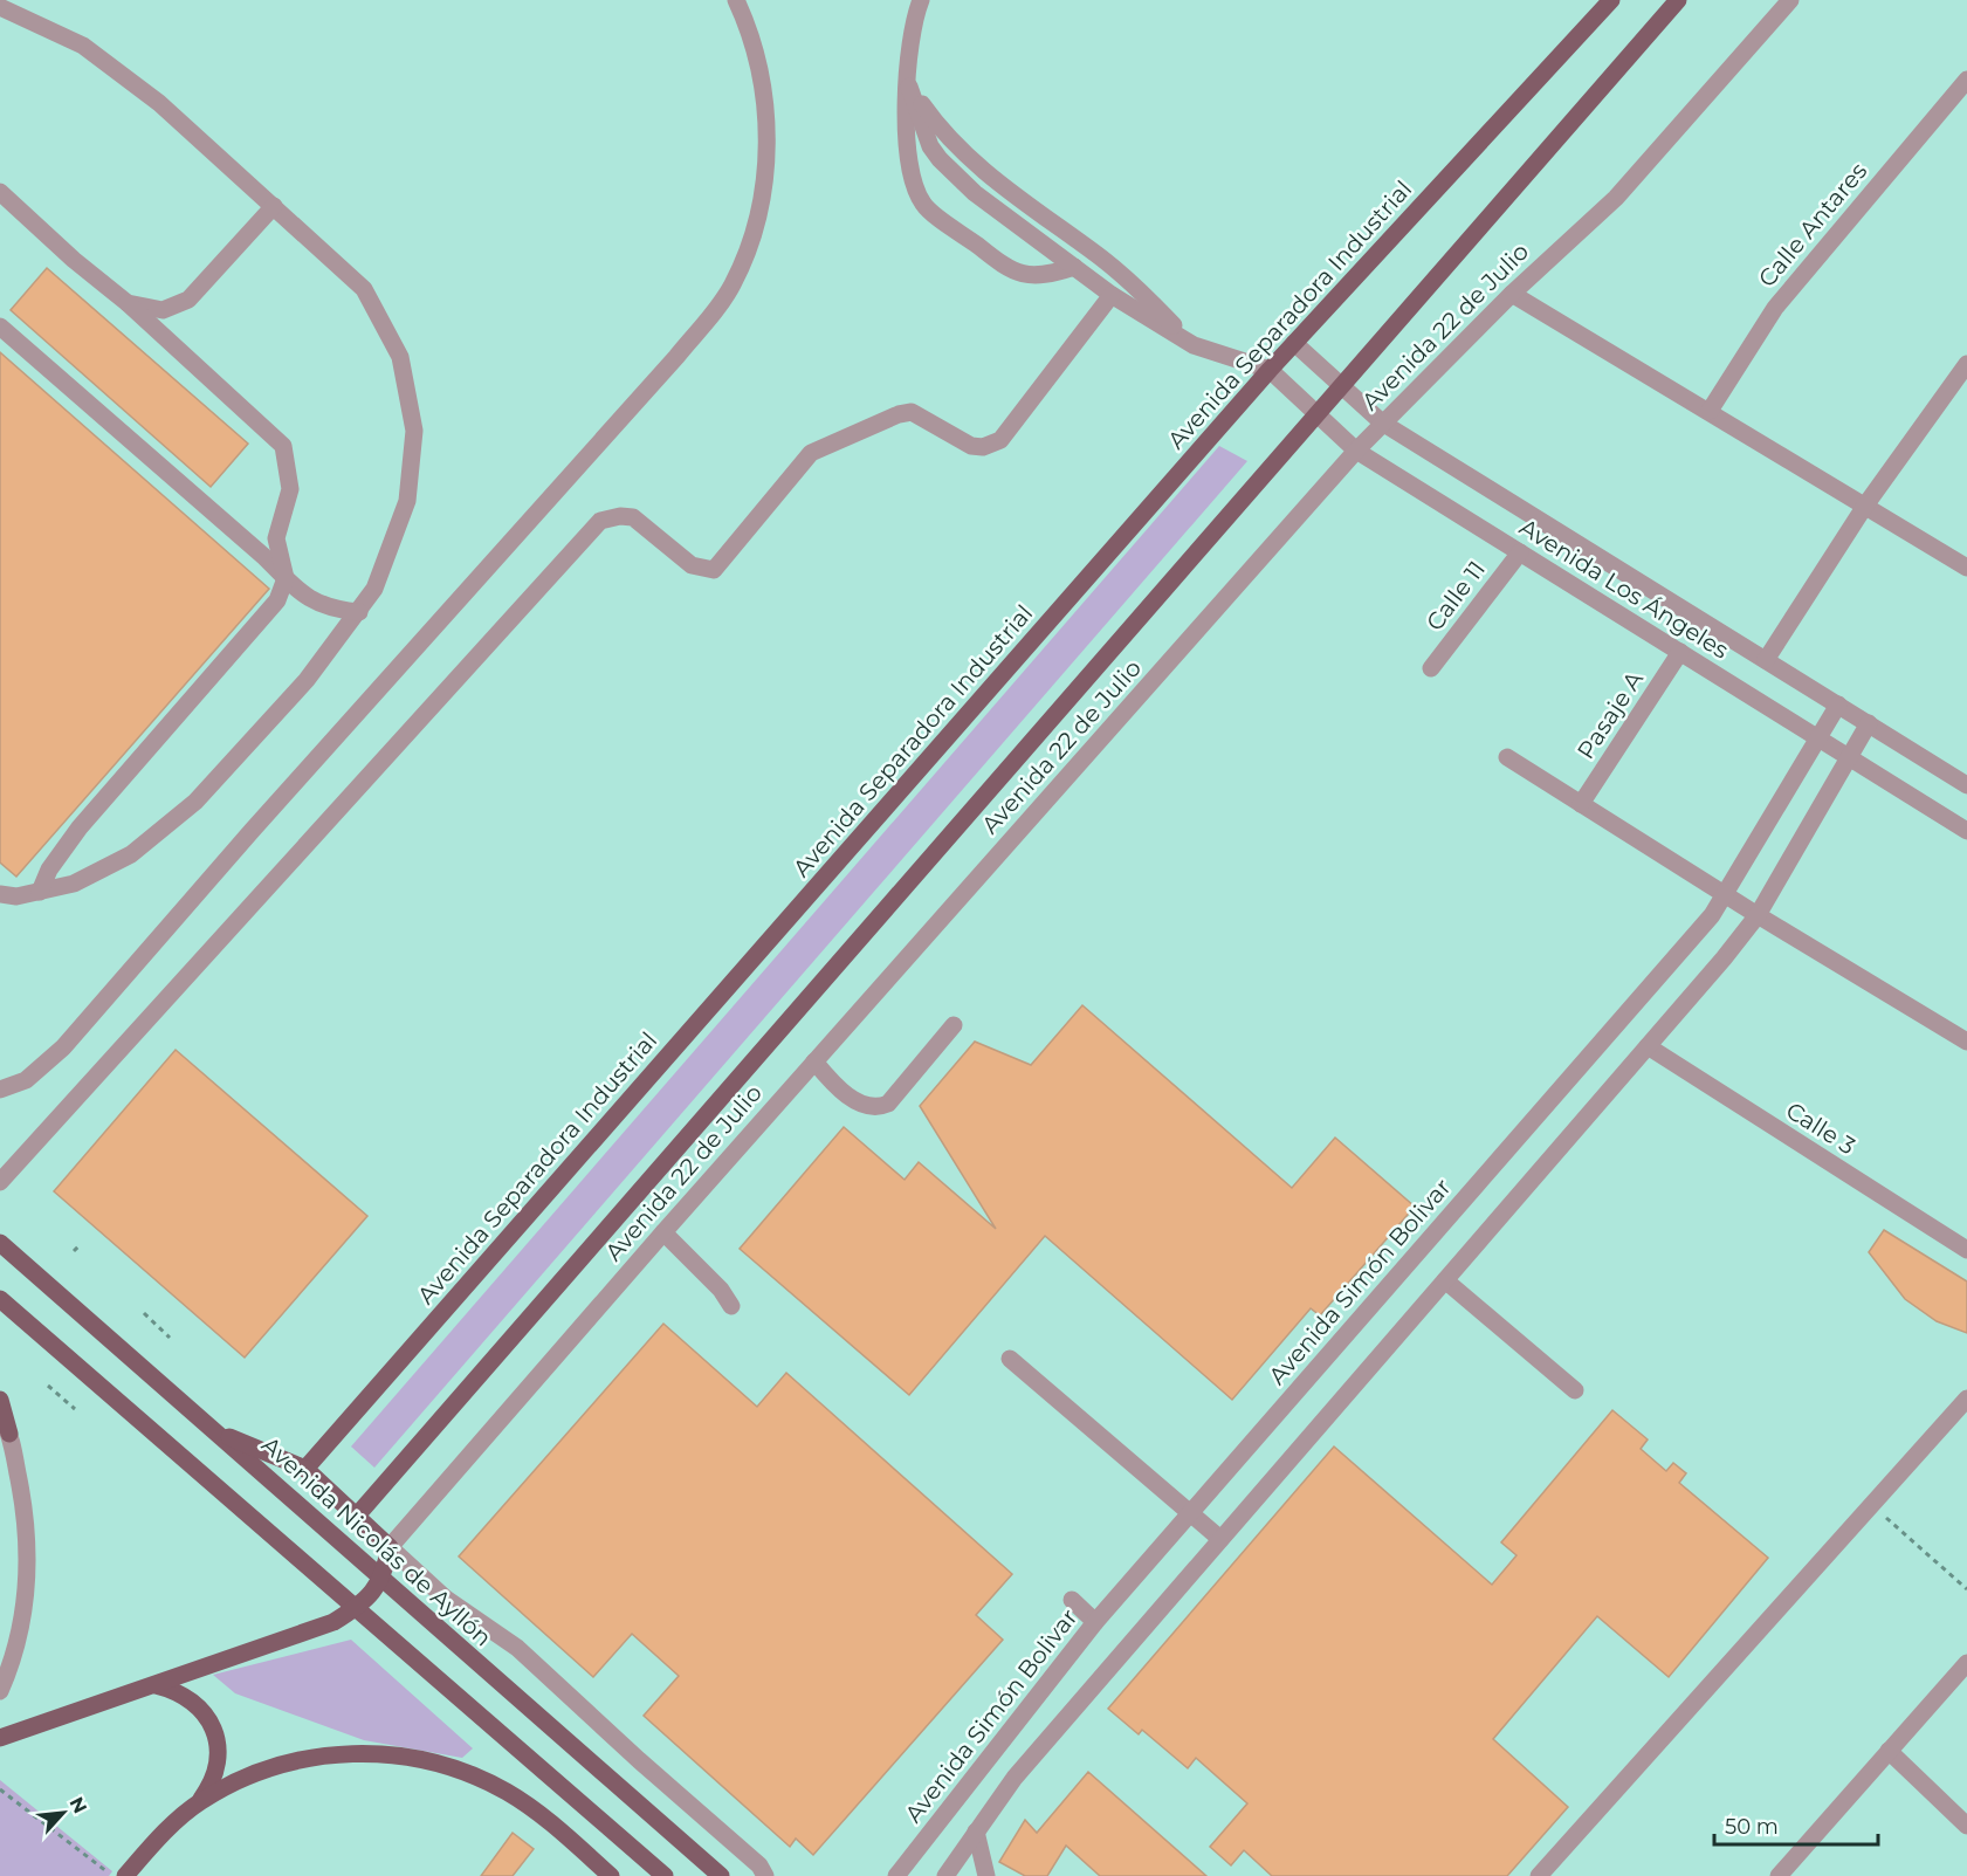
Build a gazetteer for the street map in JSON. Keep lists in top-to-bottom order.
{
  "streets": {
    "main road": ["Avenida Separadora Industrial", "Avenida Nicolás de Ayllón"],
    "street": [
      "Calle Antares",
      "Avenida 22 de Julio",
      "Avenida Los Ángeles",
      "Calle 11",
      "Pasaje A",
      "Calle 3",
      "Avenida Simón Bolivar"
    ]
  },
  "crossings": [
    ["Avenida Separadora Industrial", "Avenida Los Ángeles"],
    ["Avenida 22 de Julio", "Avenida Los Ángeles"],
    ["Avenida Los Ángeles", "Calle 11"],
    ["Avenida Los Ángeles", "Pasaje A"],
    ["Avenida Los Ángeles", "Avenida Simón Bolivar"]
  ],
  "scale_bar": "50 m",
  "north": "top right"
}
